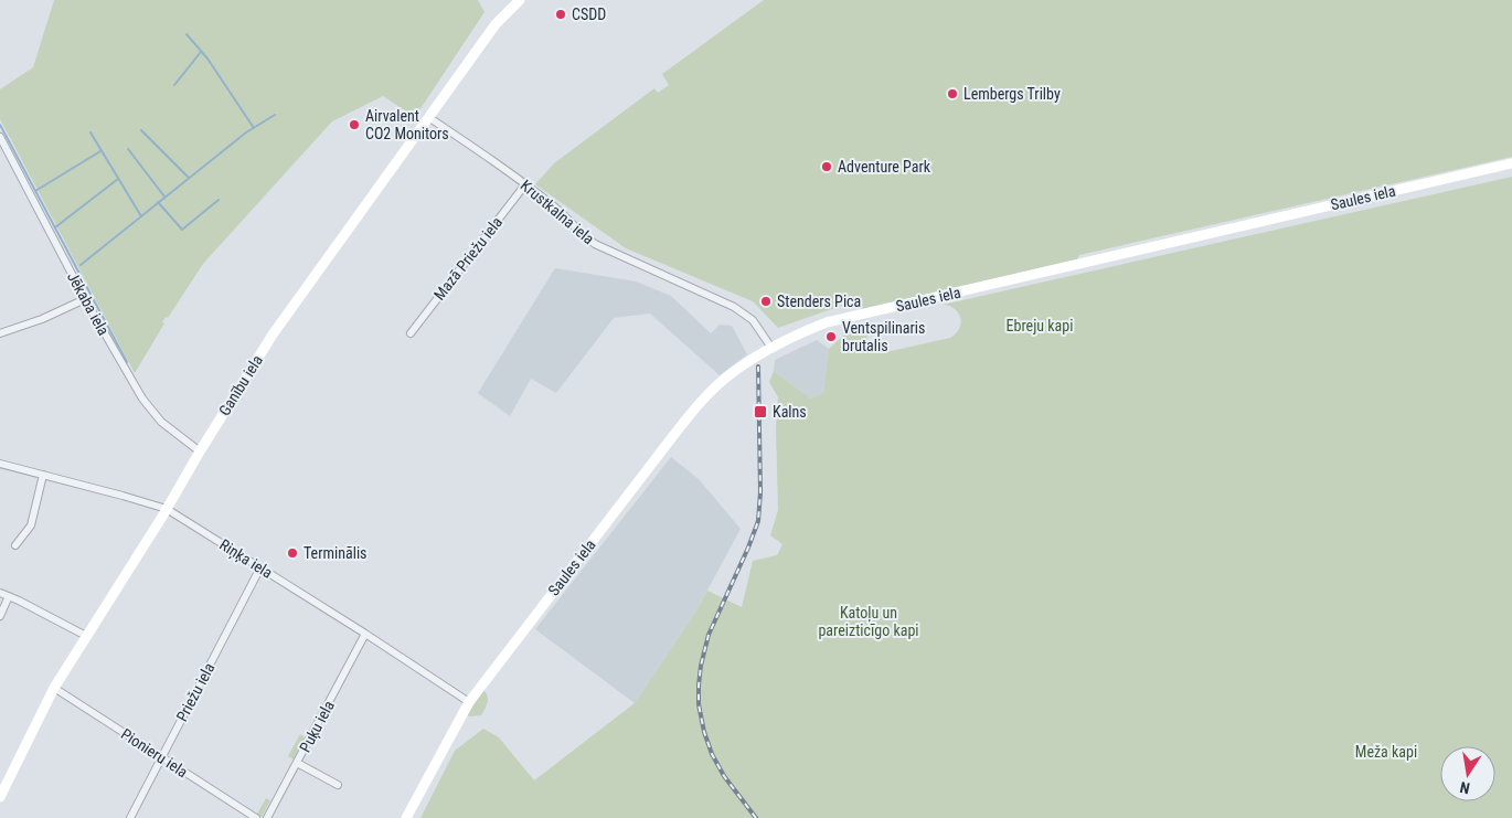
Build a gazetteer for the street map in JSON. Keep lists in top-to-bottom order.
{
  "streets": {
    "street": [
      "Saules iela",
      "Krustkalna iela",
      "Mazā Priežu iela",
      "Jēkaba iela",
      "Ganību iela",
      "Riņķa iela",
      "Priežu iela",
      "Puķu iela",
      "Pionieru iela"
    ]
  },
  "crossings": [
    ["Saules iela", "Krustkalna iela"],
    ["Saules iela", "Riņķa iela"],
    ["Krustkalna iela", "Mazā Priežu iela"],
    ["Krustkalna iela", "Ganību iela"],
    ["Jēkaba iela", "Ganību iela"],
    ["Ganību iela", "Riņķa iela"],
    ["Ganību iela", "Pionieru iela"],
    ["Riņķa iela", "Priežu iela"],
    ["Riņķa iela", "Puķu iela"],
    ["Priežu iela", "Pionieru iela"]
  ],
  "parks": ["Ebreju kapi", "Katoļu un pareizticīgo kapi", "Meža kapi"],
  "places": {
    "other": [
      "CSDD",
      "Lembergs Trilby",
      "Airvalent CO2 Monitors",
      "Adventure Park",
      "Stenders Pica",
      "Ventspilinaris brutalis",
      "Terminālis"
    ],
    "transit": ["Kalns"]
  },
  "north": "bottom"
}
